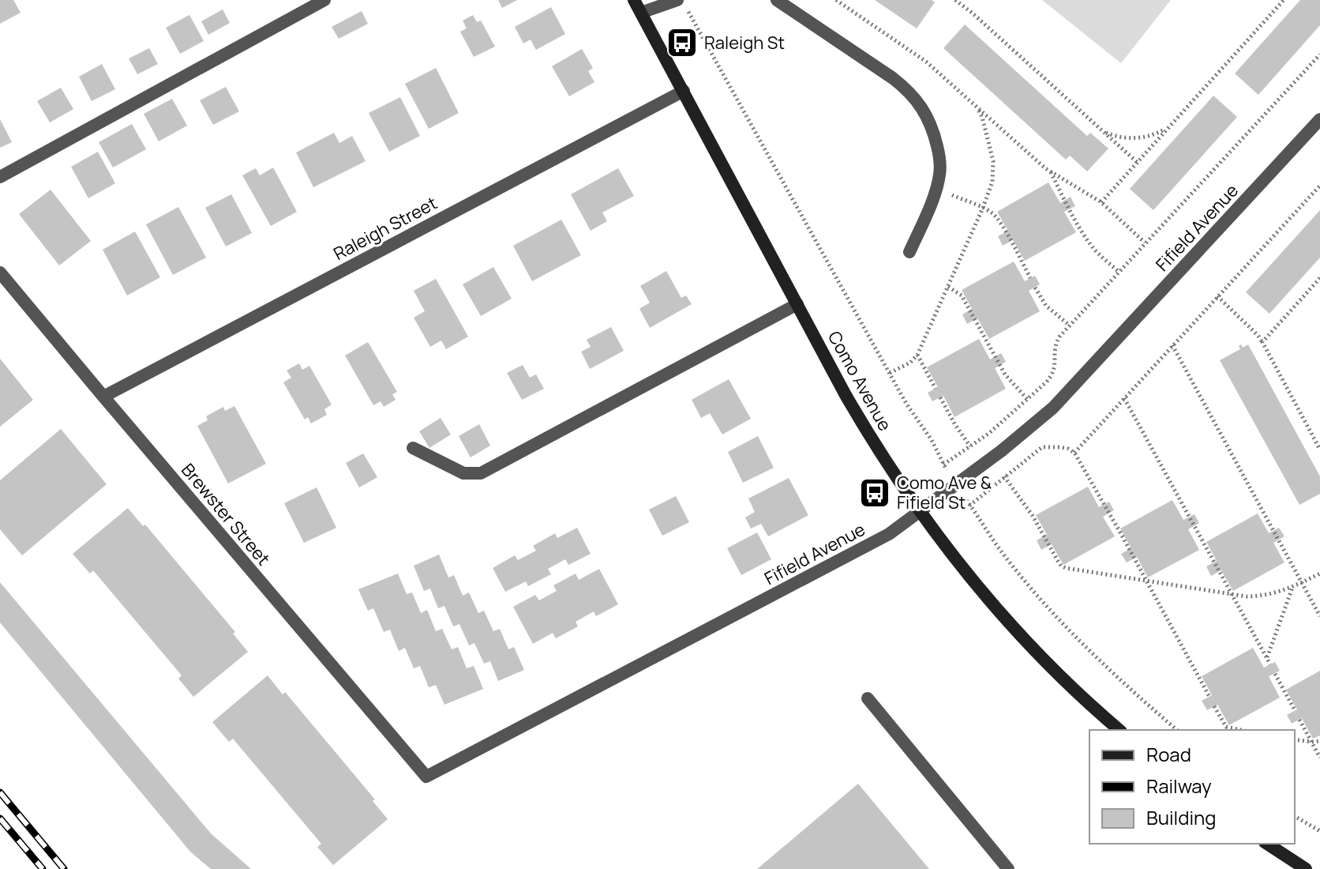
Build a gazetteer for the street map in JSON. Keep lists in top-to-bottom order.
{
  "streets": {
    "main road": ["Como Avenue"],
    "street": ["Fifield Avenue", "Raleigh Street", "Brewster Street"]
  },
  "crossings": [
    ["Fifield Avenue", "Como Avenue"],
    ["Fifield Avenue", "Brewster Street"],
    ["Raleigh Street", "Como Avenue"],
    ["Raleigh Street", "Brewster Street"]
  ],
  "places": {
    "bus stop": ["Raleigh St", "Como Ave & Fifield St"]
  },
  "legend": ["Road", "Railway", "Building"]
}
